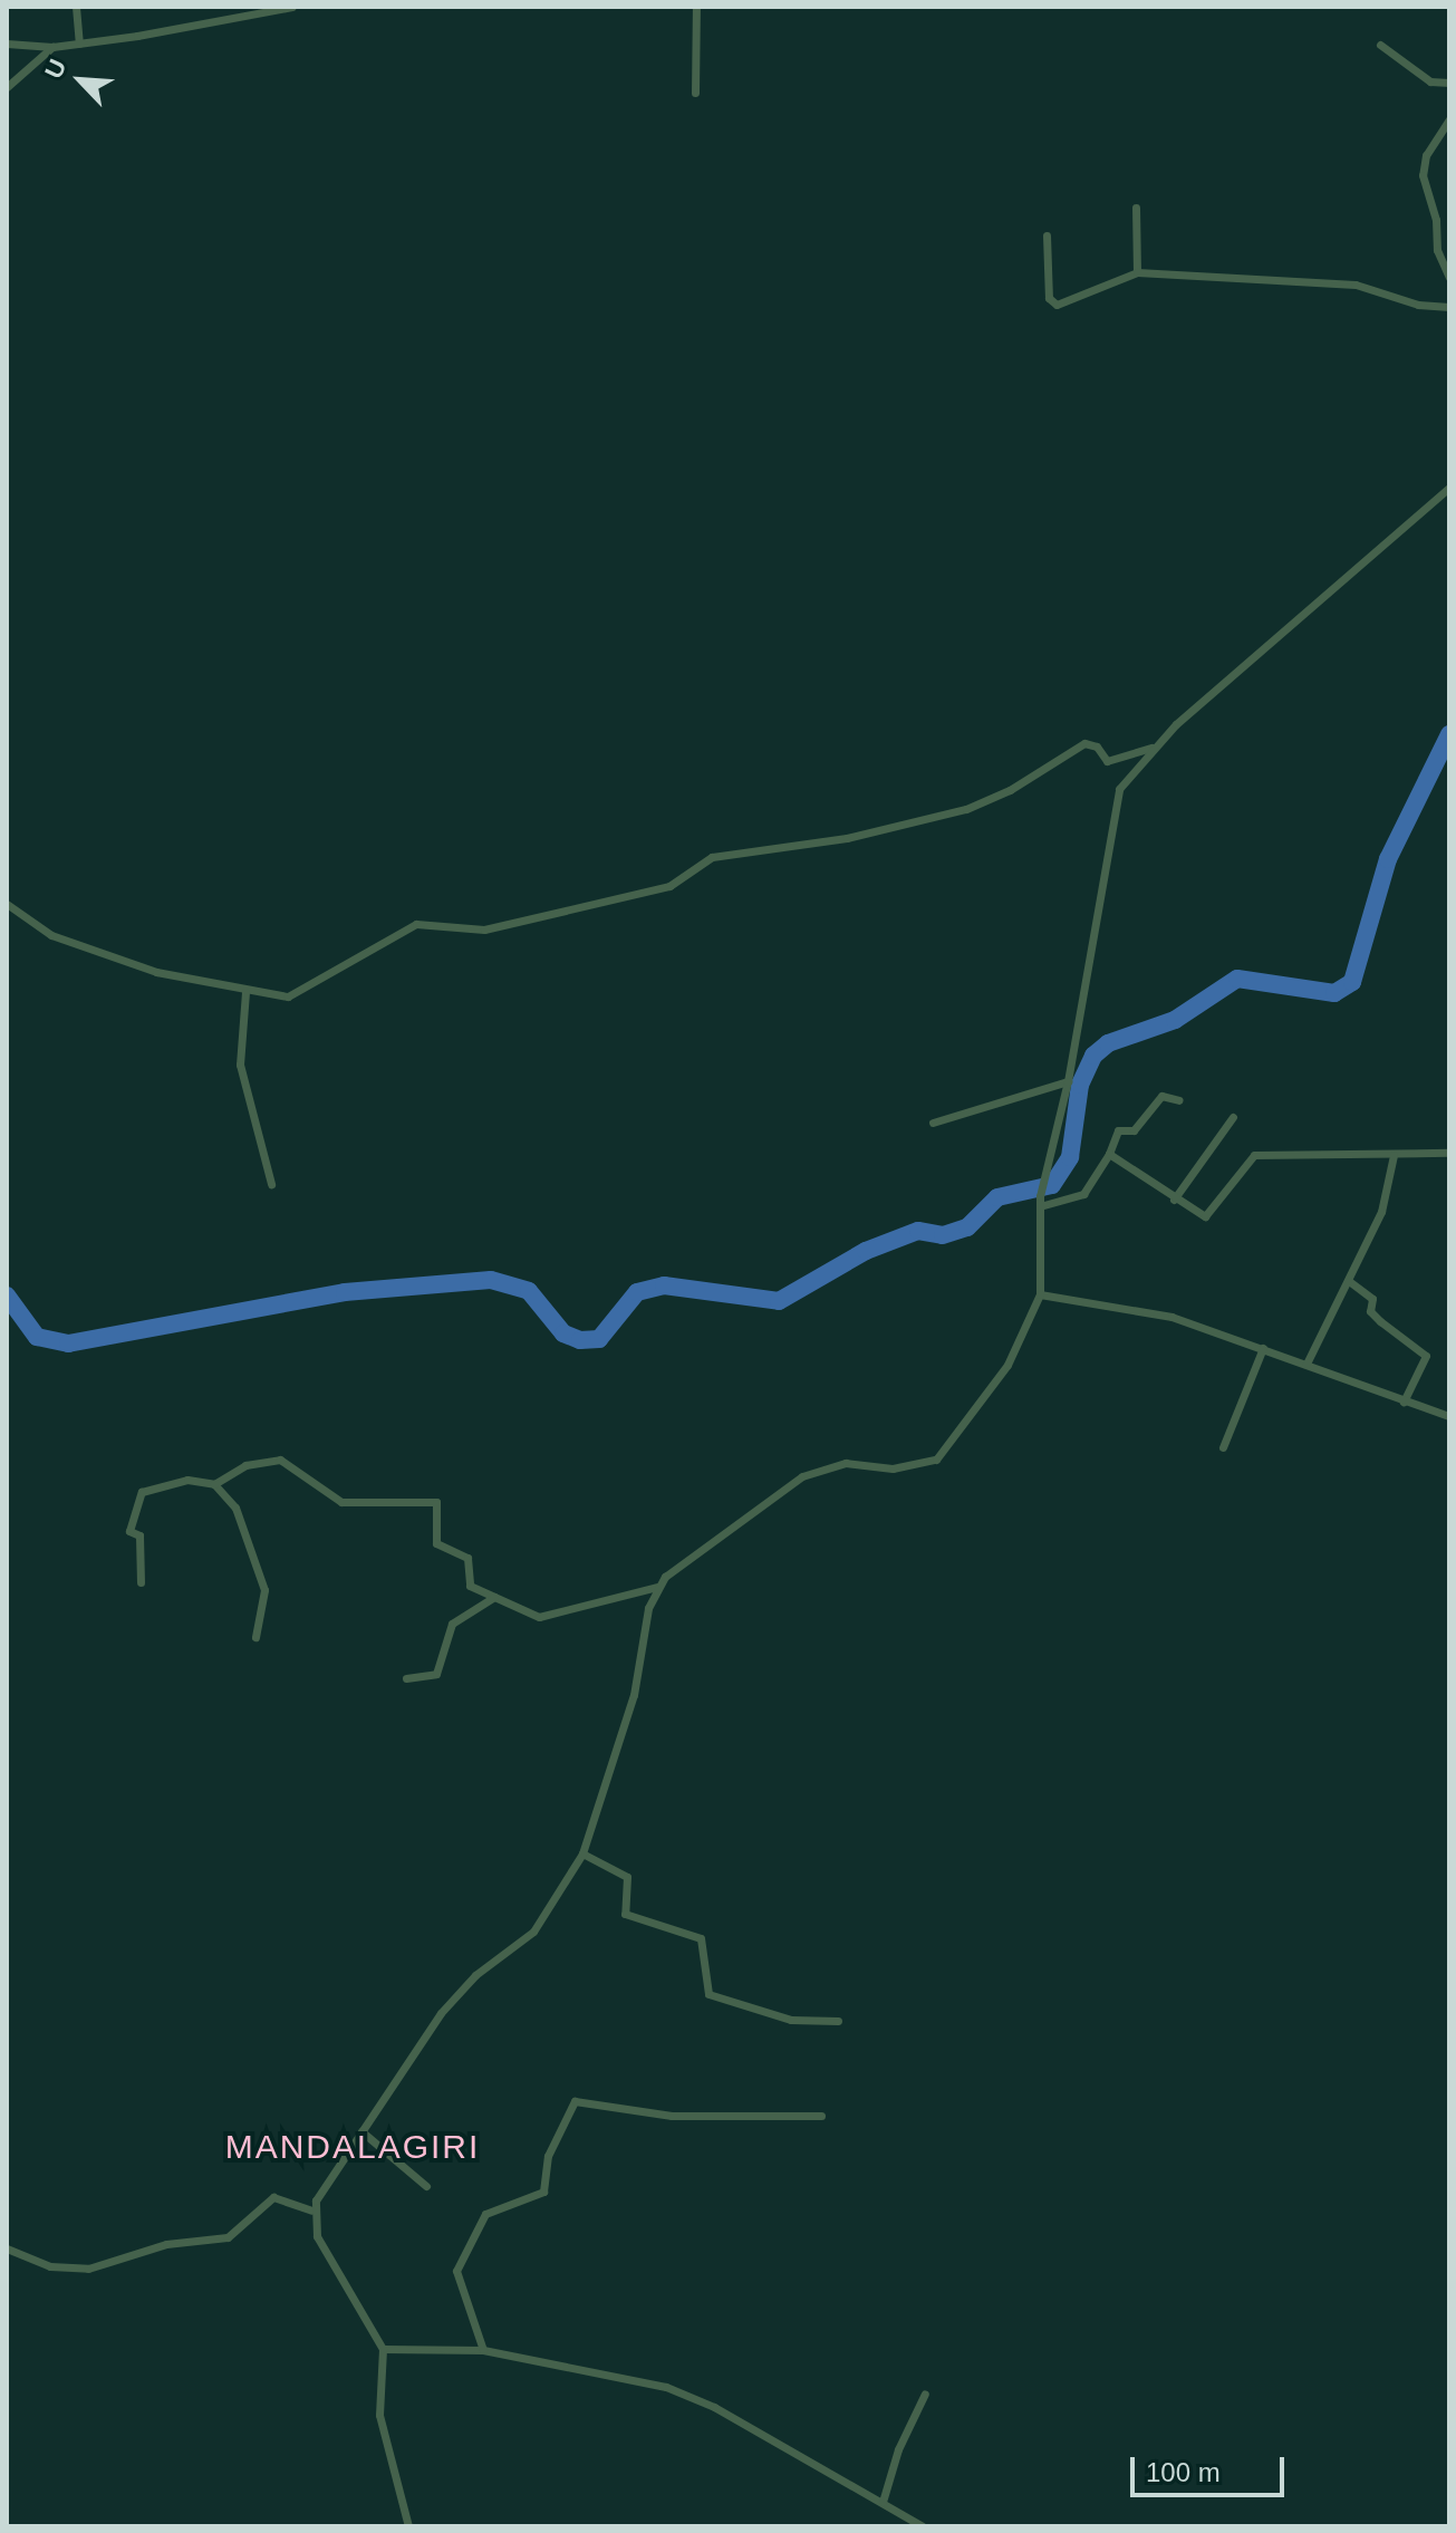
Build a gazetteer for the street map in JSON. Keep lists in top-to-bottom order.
{
  "districts": ["MANDALAGIRI"],
  "scale_bar": "100 m",
  "north": "top left"
}
